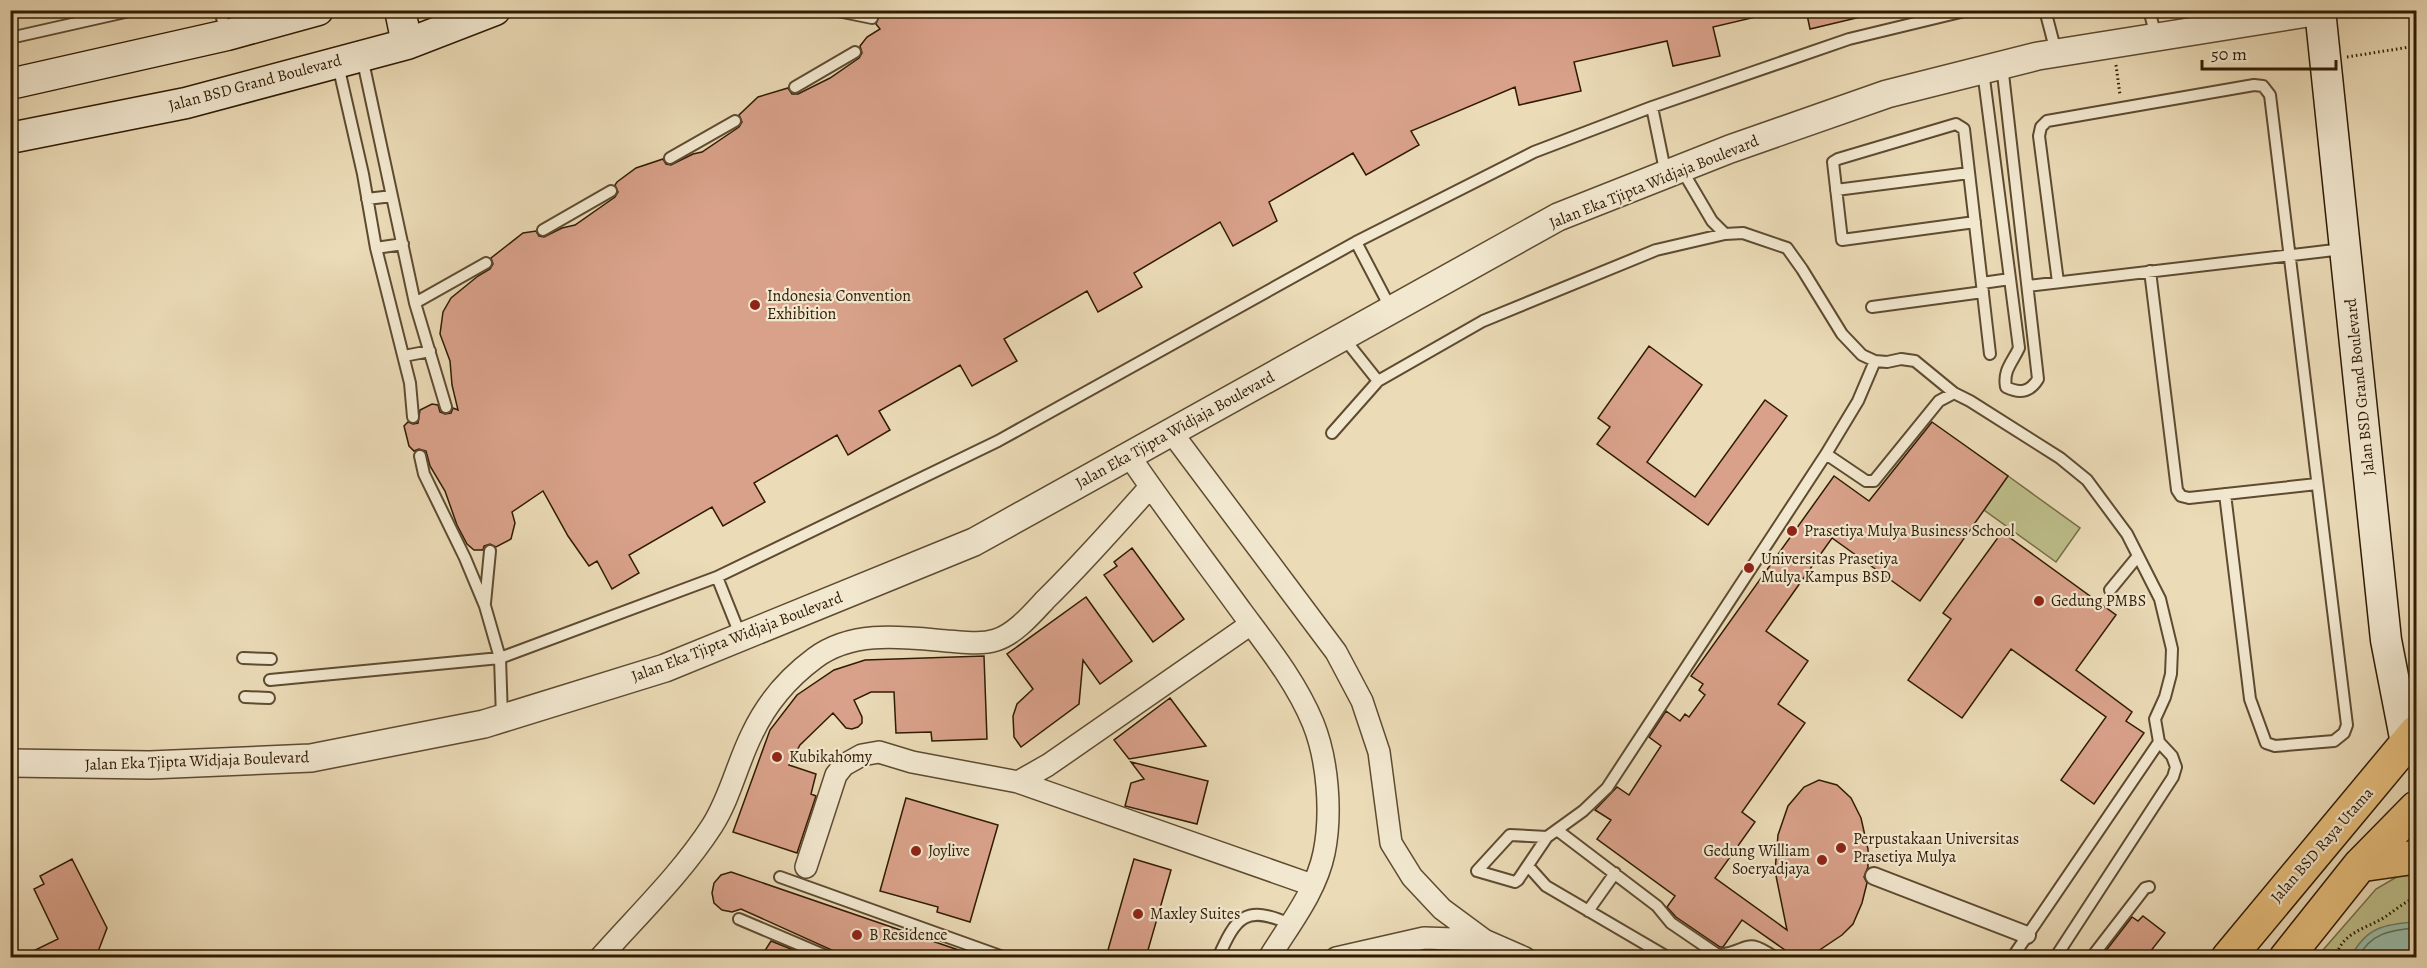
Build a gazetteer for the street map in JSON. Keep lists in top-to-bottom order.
{
  "streets": {
    "main road": ["Jalan BSD Grand Boulevard", "Jalan BSD Raya Utama"],
    "street": ["Jalan Eka Tjipta Widjaja Boulevard"]
  },
  "crossings": [
    ["Jalan BSD Grand Boulevard", "Jalan Eka Tjipta Widjaja Boulevard"],
    ["Jalan BSD Grand Boulevard", "Jalan BSD Raya Utama"]
  ],
  "places": [
    "Indonesia Convention Exhibition",
    "Prasetiya Mulya Business School",
    "Universitas Prasetiya Mulya Kampus BSD",
    "Gedung PMBS",
    "Kubikahomy",
    "Perpustakaan Universitas Prasetiya Mulya",
    "Joylive",
    "Gedung William Soeryadjaya",
    "Maxley Suites",
    "B Residence"
  ],
  "scale_bar": "50 m"
}
